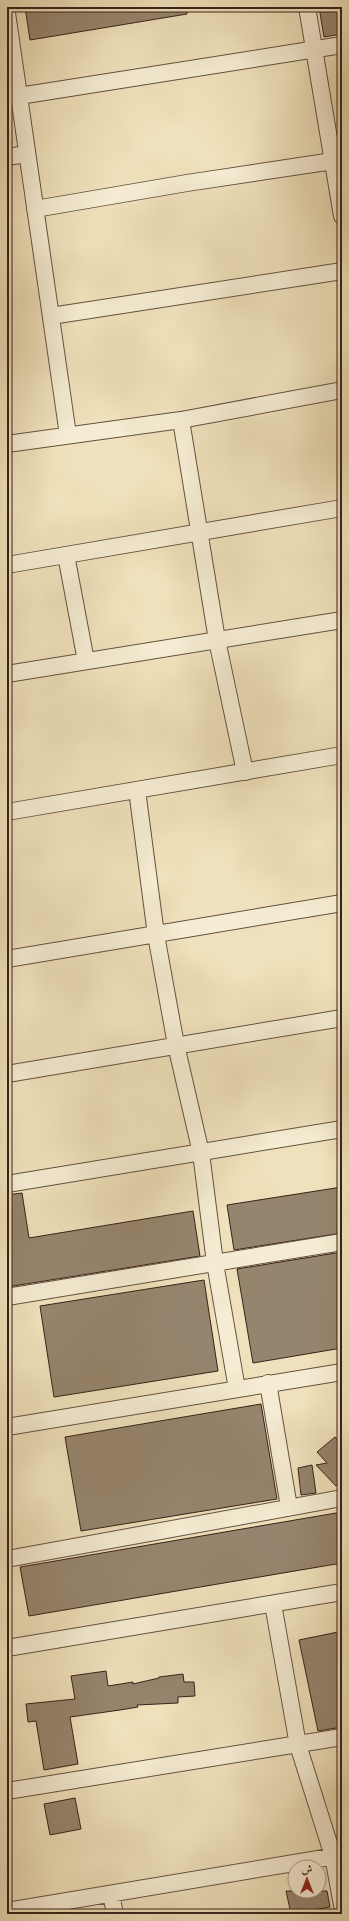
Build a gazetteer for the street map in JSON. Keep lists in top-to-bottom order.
{
  "north": "top"
}
